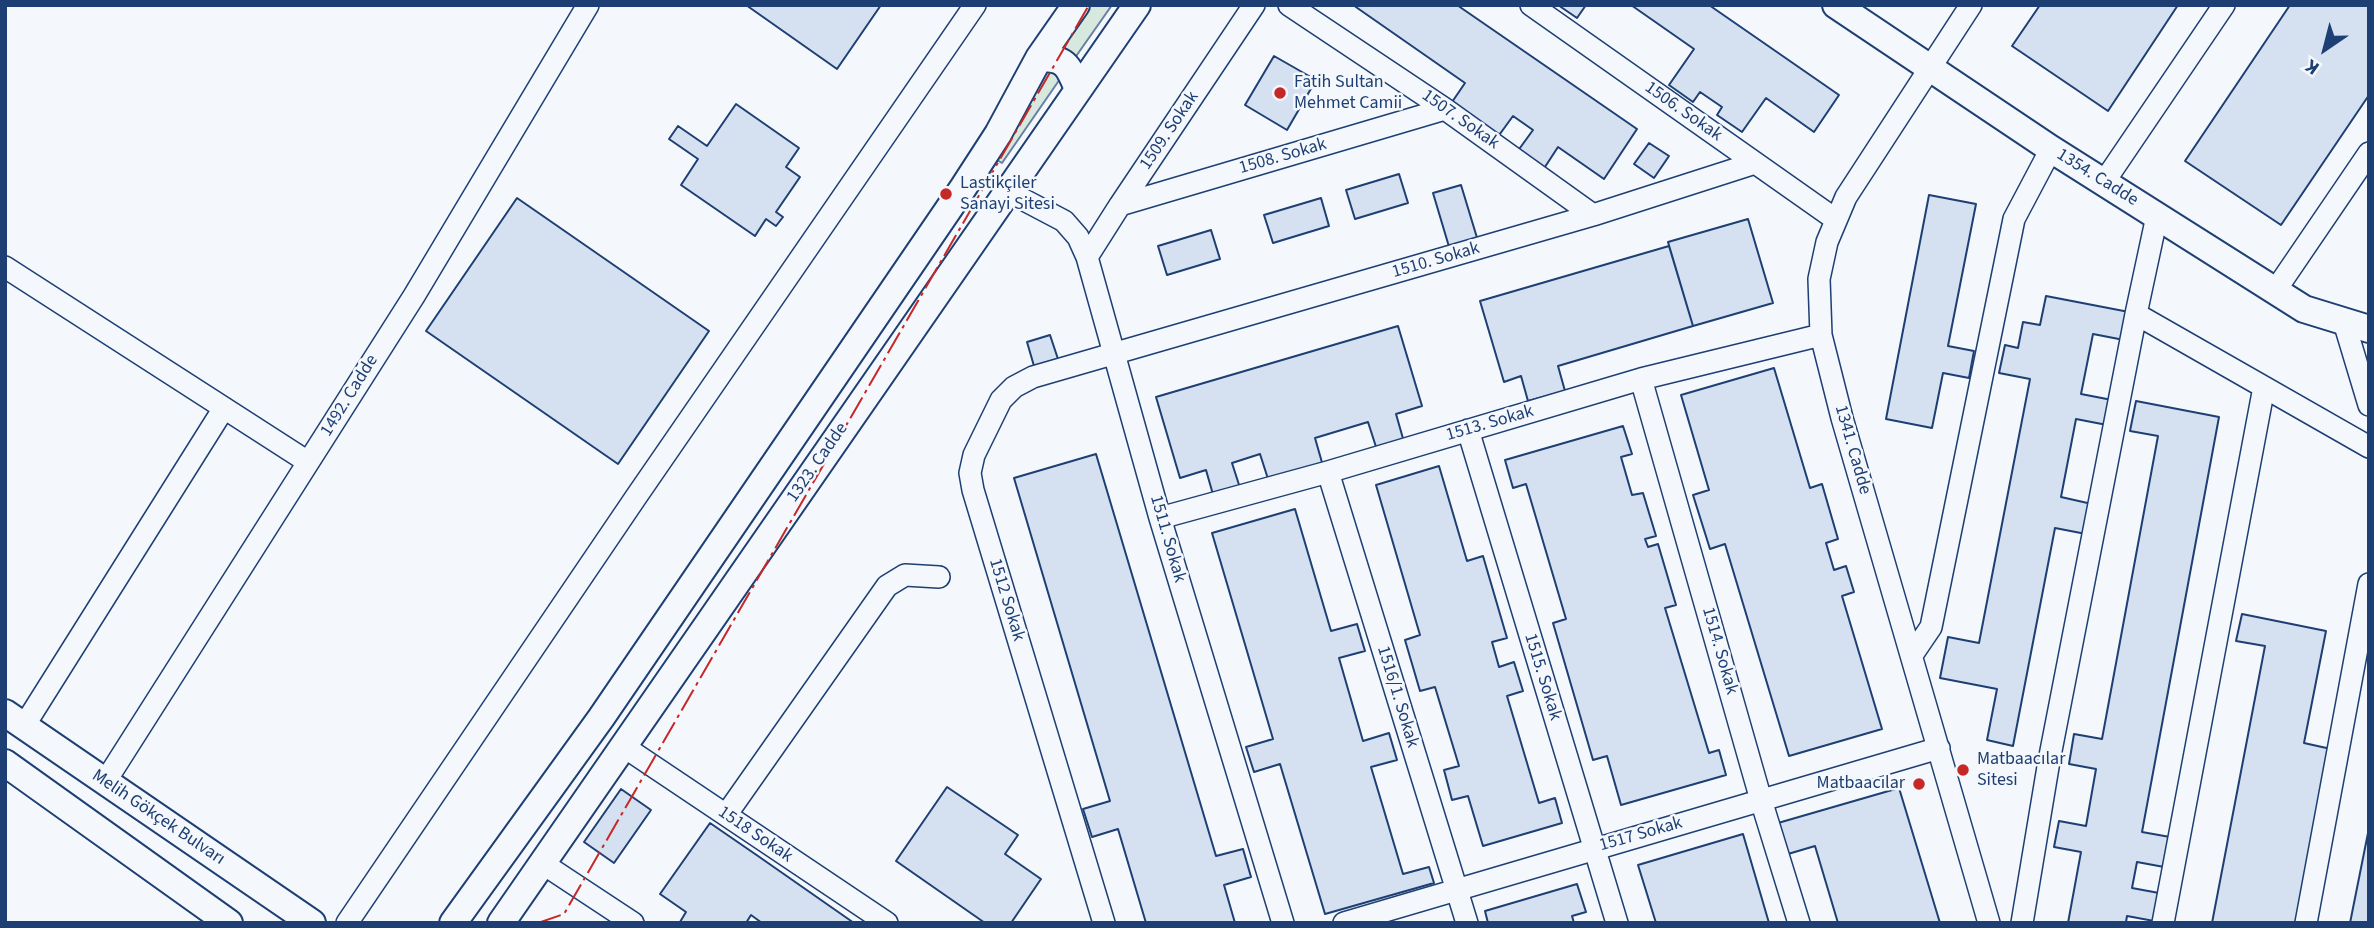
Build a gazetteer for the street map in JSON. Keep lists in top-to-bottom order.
{
  "streets": {
    "main road": ["1354. Cadde", "1323. Cadde", "Melih Gökçek Bulvarı"],
    "street": [
      "1506. Sokak",
      "1507. Sokak",
      "1509. Sokak",
      "1508. Sokak",
      "1510. Sokak",
      "1492. Cadde",
      "1513. Sokak",
      "1341. Cadde",
      "1511. Sokak",
      "1512 Sokak",
      "1514. Sokak",
      "1515. Sokak",
      "1516/1. Sokak",
      "1518 Sokak",
      "1517 Sokak"
    ]
  },
  "crossings": [
    ["1506. Sokak", "1510. Sokak"],
    ["1506. Sokak", "1341. Cadde"],
    ["1507. Sokak", "1508. Sokak"],
    ["1507. Sokak", "1510. Sokak"],
    ["1509. Sokak", "1508. Sokak"],
    ["1509. Sokak", "1511. Sokak"],
    ["1354. Cadde", "1341. Cadde"],
    ["1510. Sokak", "1511. Sokak"],
    ["1510. Sokak", "1512 Sokak"],
    ["1492. Cadde", "Melih Gökçek Bulvarı"],
    ["1513. Sokak", "1341. Cadde"],
    ["1513. Sokak", "1511. Sokak"],
    ["1513. Sokak", "1514. Sokak"],
    ["1513. Sokak", "1515. Sokak"],
    ["1513. Sokak", "1516/1. Sokak"],
    ["1341. Cadde", "1517 Sokak"],
    ["1323. Cadde", "1511. Sokak"],
    ["1323. Cadde", "1518 Sokak"],
    ["1511. Sokak", "1512 Sokak"],
    ["1514. Sokak", "1517 Sokak"],
    ["1515. Sokak", "1517 Sokak"],
    ["1516/1. Sokak", "1517 Sokak"]
  ],
  "places": [
    "Fatih Sultan Mehmet Camii",
    "Lastikçiler Sanayi Sitesi",
    "Matbaacılar Sitesi",
    "Matbaacılar"
  ],
  "north": "bottom left"
}
